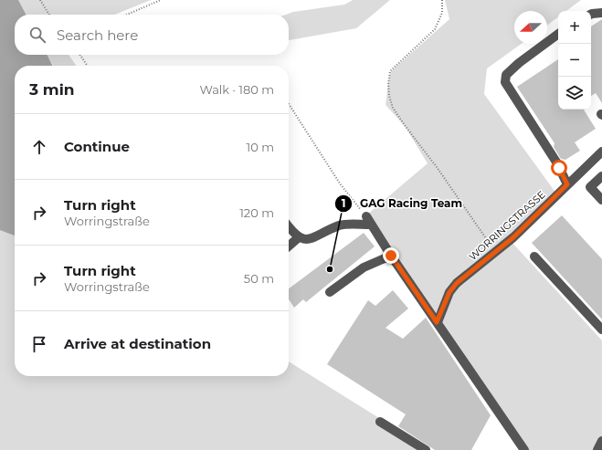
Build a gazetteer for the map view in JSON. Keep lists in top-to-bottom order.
{
  "streets": {
    "street": ["WORRINGSTRASSE"]
  },
  "places": ["GAG Racing Team"],
  "north": "left",
  "page": {
    "map_buttons": ["+", "−"],
    "search": "Search here",
    "heading": ["3 min", "Walk · 180 m"],
    "list": [
      ["Continue", "10 m"],
      ["Turn right", "Worringstraße", "120 m"],
      ["Turn right", "Worringstraße", "50 m"],
      "Arrive at destination"
    ]
  }
}
